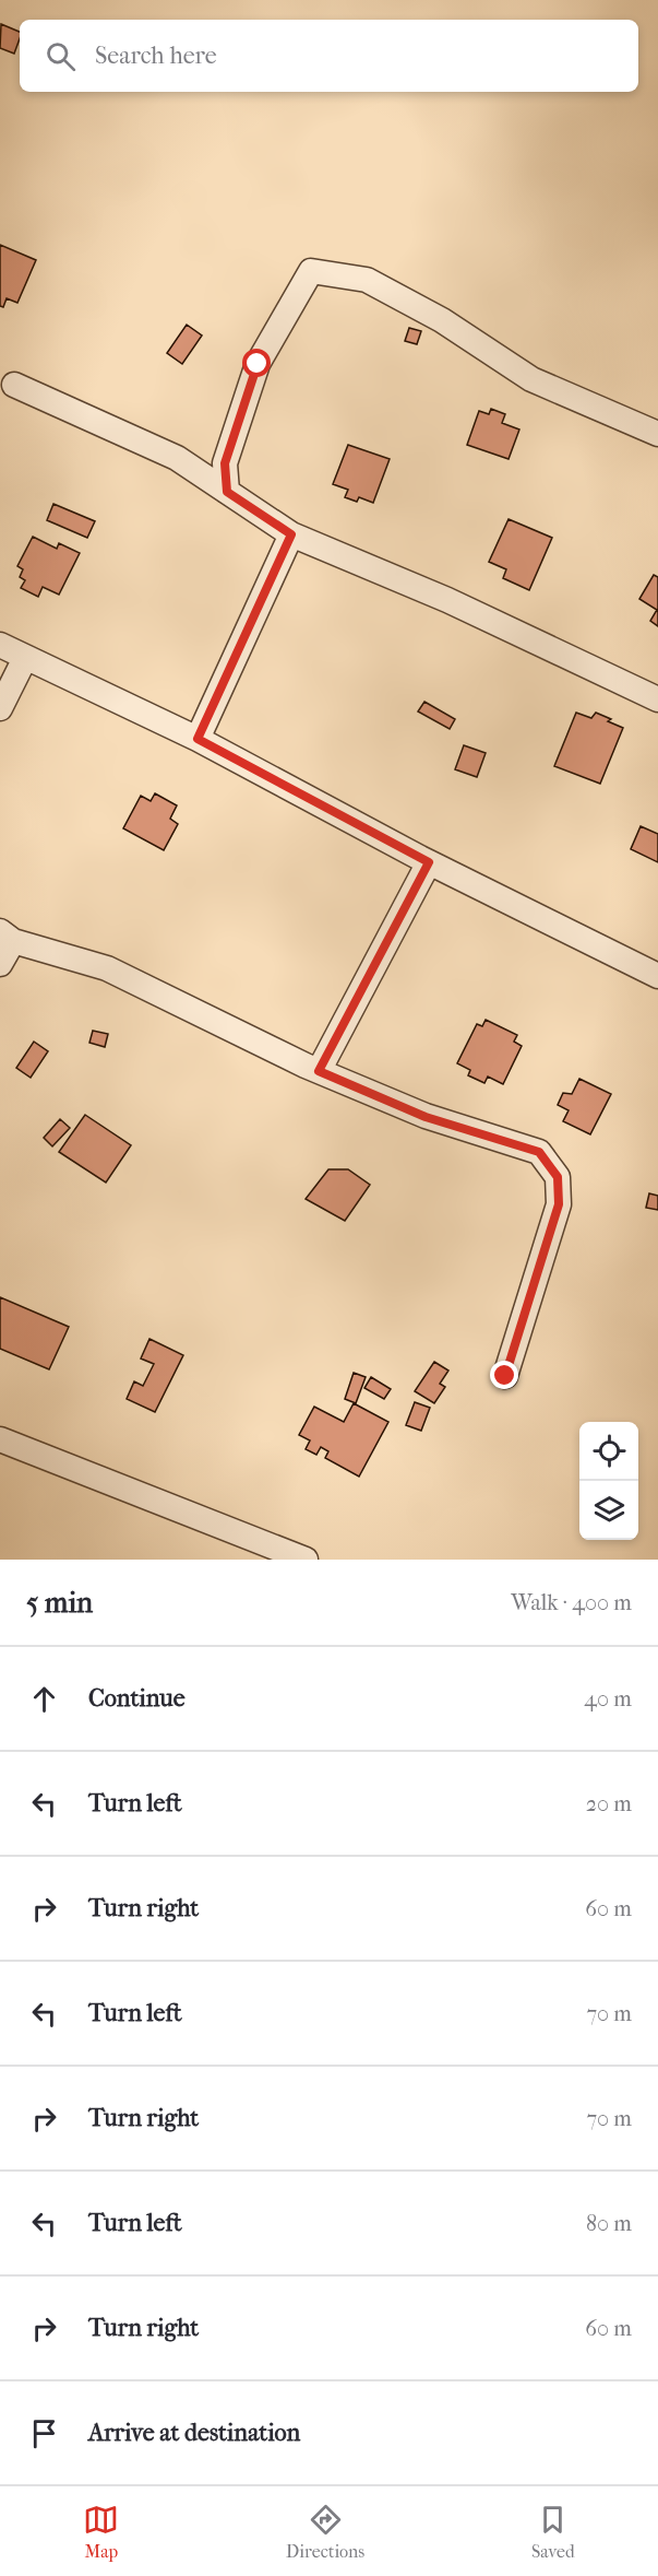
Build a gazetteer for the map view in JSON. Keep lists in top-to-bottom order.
{
  "page": {
    "search": "Search here",
    "heading": ["5 min", "Walk · 400 m"],
    "list": [
      ["Continue", "40 m"],
      ["Turn left", "20 m"],
      ["Turn right", "60 m"],
      ["Turn left", "70 m"],
      ["Turn right", "70 m"],
      ["Turn left", "80 m"],
      ["Turn right", "60 m"],
      "Arrive at destination"
    ],
    "nav": ["Map", "Directions", "Saved"]
  }
}
